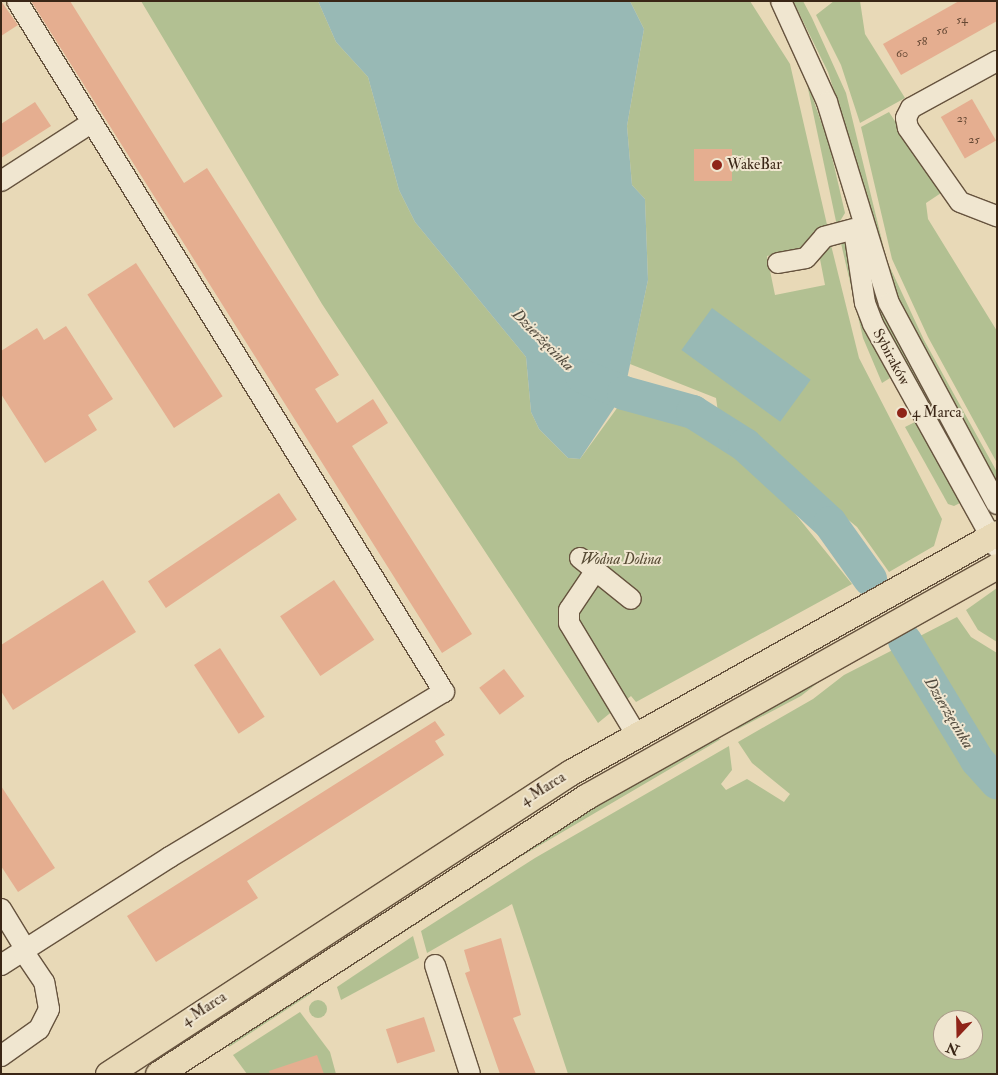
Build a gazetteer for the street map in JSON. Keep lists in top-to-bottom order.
{
  "streets": {
    "main road": ["4 Marca"],
    "street": ["Sybiraków"]
  },
  "crossings": [
    ["Sybiraków", "4 Marca"]
  ],
  "water": ["Dzierżęcinka"],
  "parks": ["Wodna Dolina"],
  "places": ["WakeBar", "4 Marca"],
  "house_numbers": [
    "54",
    "56",
    "58",
    "60",
    "23",
    "25"
  ],
  "north": "bottom"
}
